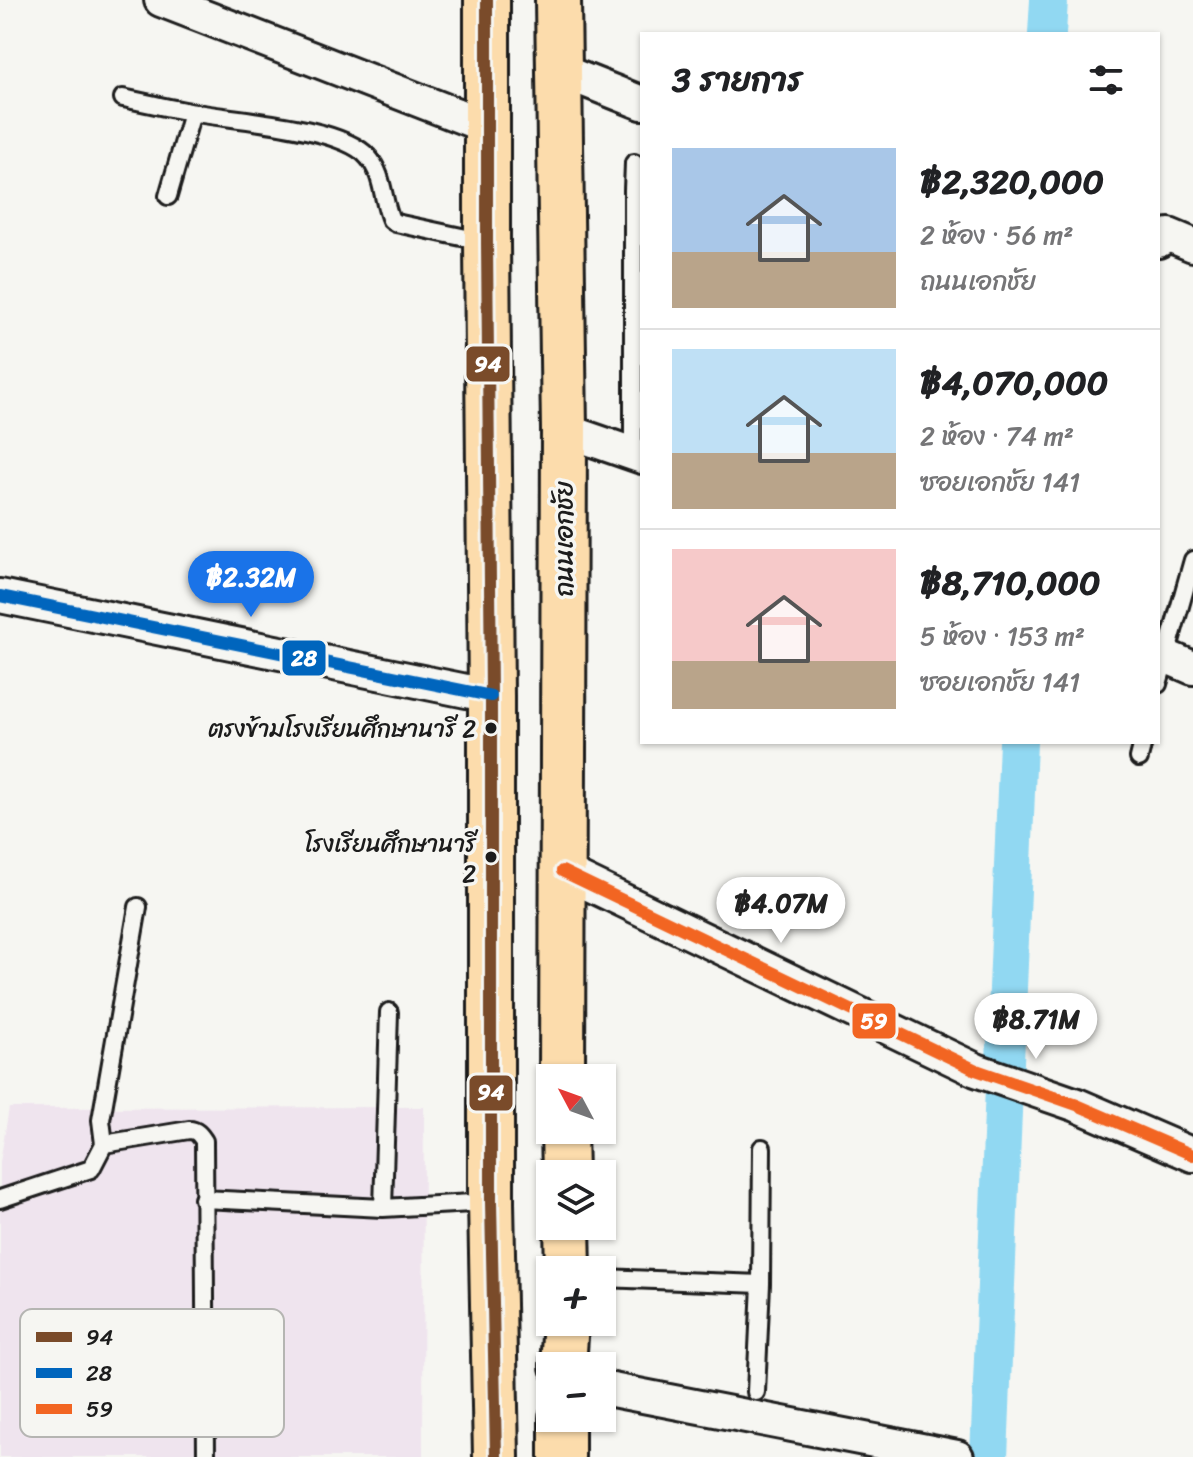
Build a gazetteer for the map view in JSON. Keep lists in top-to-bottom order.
{
  "streets": {
    "main road": ["ถนนเอกชัย"]
  },
  "places": ["ตรงข้ามโรงเรียนศึกษานารี 2", "โรงเรียนศึกษานารี 2"],
  "lines": ["transit line 94", "transit line 28", "transit line 59"],
  "legend": ["94", "28", "59"],
  "north": "top left",
  "page": {
    "heading": "3 รายการ",
    "list": [
      {
        "name": "฿2,320,000",
        "note": "2 ห้อง · 56 m² · ถนนเอกชัย"
      },
      {
        "name": "฿4,070,000",
        "note": "2 ห้อง · 74 m² · ซอยเอกชัย 141"
      },
      {
        "name": "฿8,710,000",
        "note": "5 ห้อง · 153 m² · ซอยเอกชัย 141"
      }
    ],
    "price": ["฿2.32M", "฿4.07M", "฿8.71M"],
    "map_buttons": ["+", "−"]
  }
}
